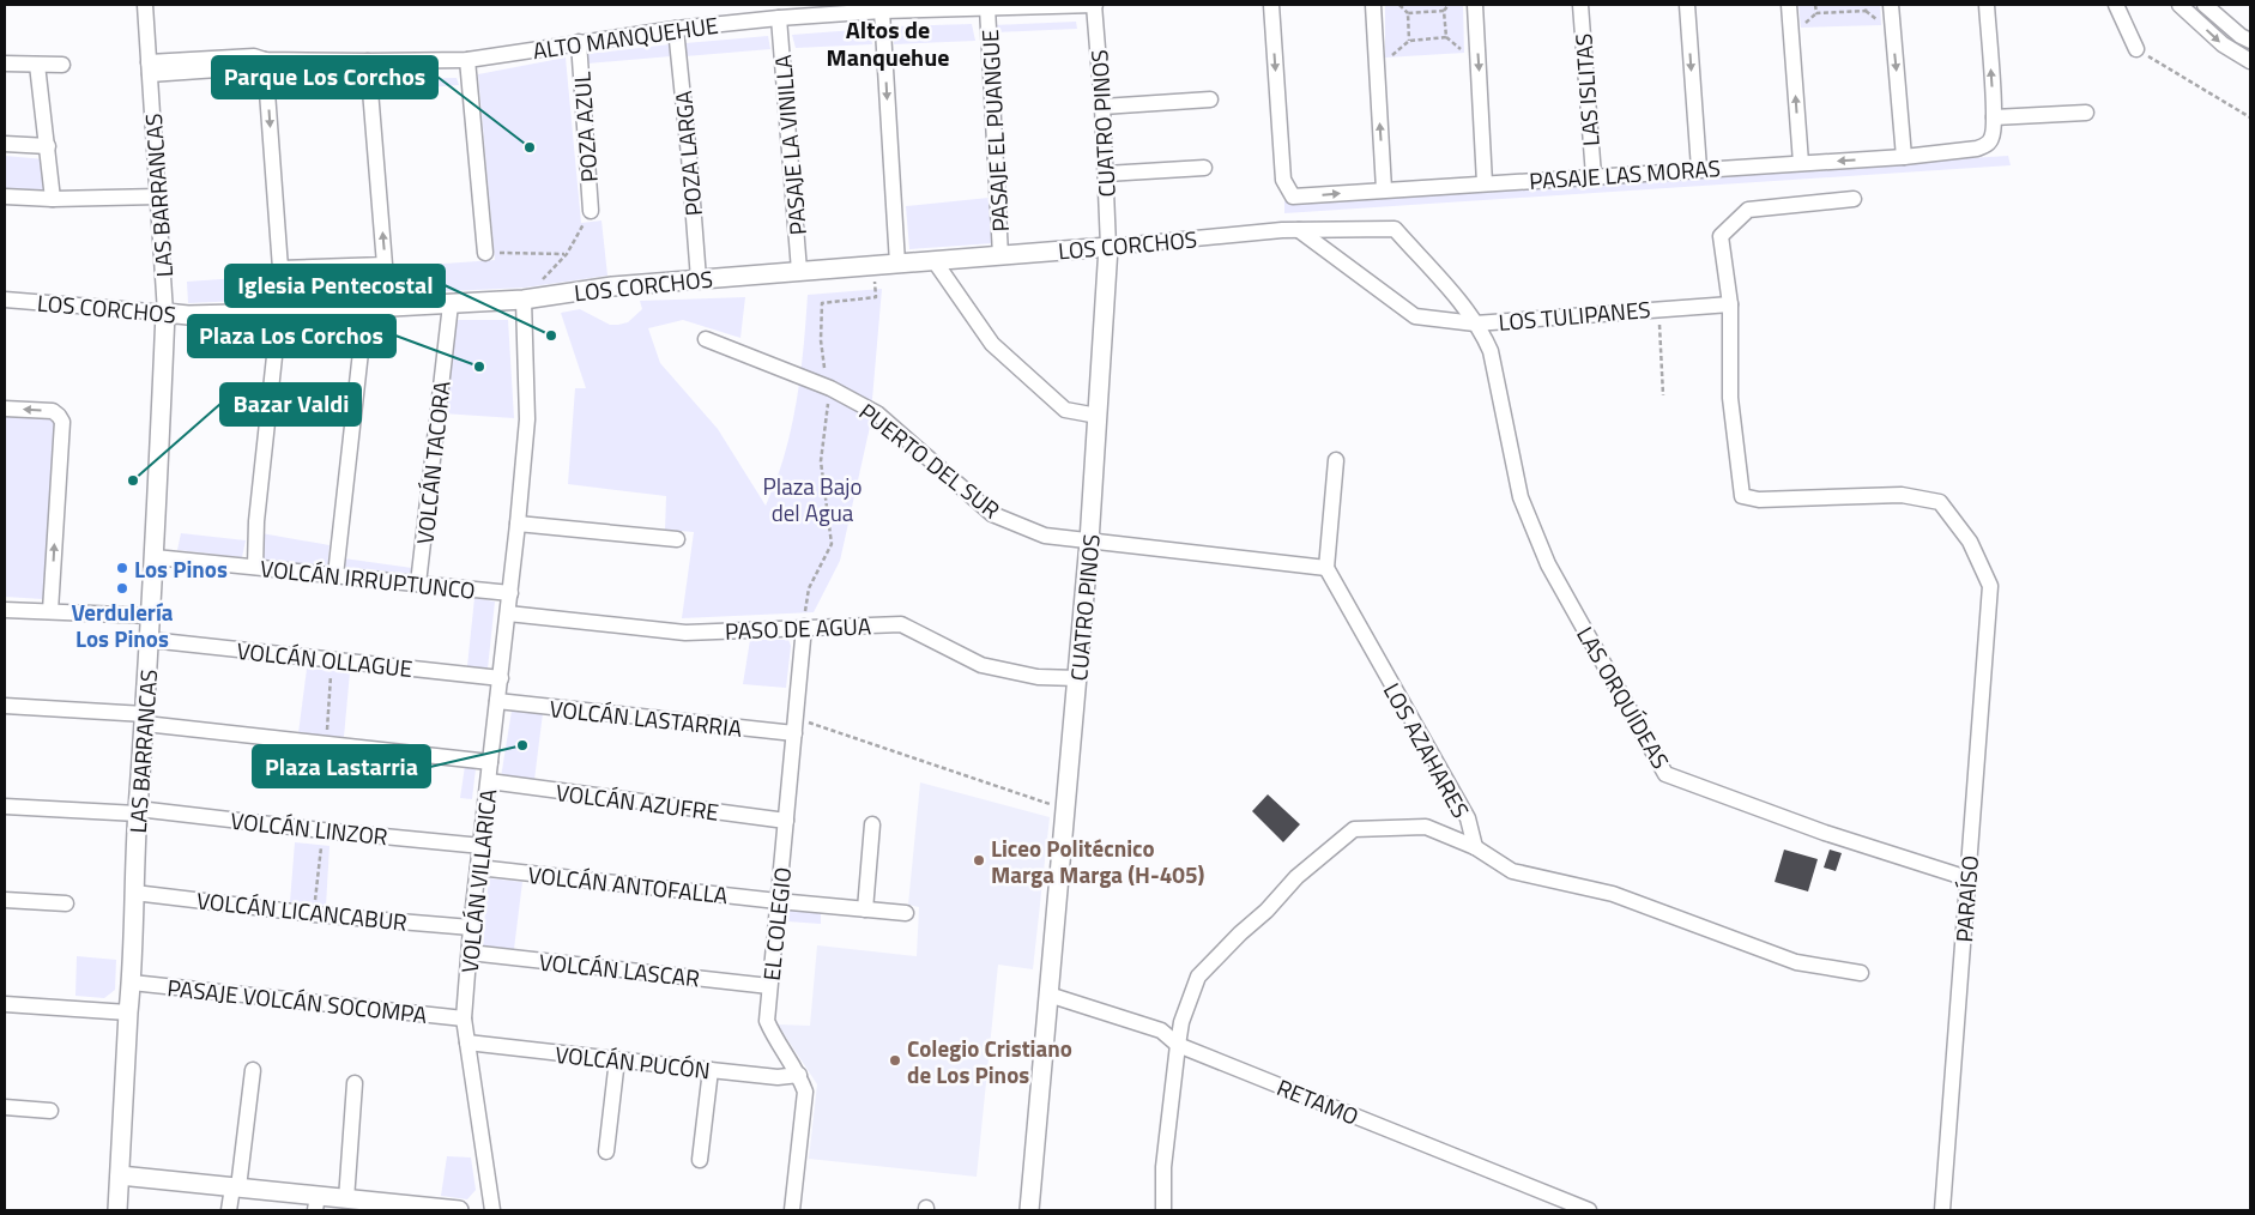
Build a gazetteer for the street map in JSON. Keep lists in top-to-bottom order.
{
  "streets": {
    "street": [
      "ALTO MANQUEHUE",
      "LAS ISLITAS",
      "CUATRO PINOS",
      "POZA AZUL",
      "PASAJE EL PUANGUE",
      "PASAJE LA VINILLA",
      "POZA LARGA",
      "PASAJE LAS MORAS",
      "LAS BARRANCAS",
      "LOS CORCHOS",
      "LOS TULIPANES",
      "PUERTO DEL SUR",
      "VOLCÁN TACORA",
      "VOLCÁN IRRUPTUNCO",
      "PASO DE AGUA",
      "VOLCÁN OLLAGUE",
      "LAS ORQUÍDEAS",
      "VOLCÁN LASTARRIA",
      "LOS AZAHARES",
      "VOLCÁN AZUFRE",
      "VOLCÁN LINZOR",
      "VOLCÁN VILLARICA",
      "VOLCÁN ANTOFALLA",
      "PARAÍSO",
      "VOLCÁN LICANCABUR",
      "EL COLEGIO",
      "VOLCÁN LASCAR",
      "PASAJE VOLCÁN SOCOMPA",
      "VOLCÁN PUCÓN",
      "RETAMO"
    ]
  },
  "crossings": [
    ["ALTO MANQUEHUE", "CUATRO PINOS"],
    ["ALTO MANQUEHUE", "POZA AZUL"],
    ["ALTO MANQUEHUE", "PASAJE EL PUANGUE"],
    ["ALTO MANQUEHUE", "PASAJE LA VINILLA"],
    ["ALTO MANQUEHUE", "POZA LARGA"],
    ["ALTO MANQUEHUE", "LAS BARRANCAS"],
    ["LAS ISLITAS", "PASAJE LAS MORAS"],
    ["CUATRO PINOS", "LOS CORCHOS"],
    ["CUATRO PINOS", "PUERTO DEL SUR"],
    ["CUATRO PINOS", "PASO DE AGUA"],
    ["CUATRO PINOS", "RETAMO"],
    ["PASAJE EL PUANGUE", "LOS CORCHOS"],
    ["PASAJE LA VINILLA", "LOS CORCHOS"],
    ["POZA LARGA", "LOS CORCHOS"],
    ["LAS BARRANCAS", "LOS CORCHOS"],
    ["LAS BARRANCAS", "VOLCÁN IRRUPTUNCO"],
    ["LAS BARRANCAS", "VOLCÁN OLLAGUE"],
    ["LAS BARRANCAS", "VOLCÁN LINZOR"],
    ["LAS BARRANCAS", "VOLCÁN LICANCABUR"],
    ["LAS BARRANCAS", "PASAJE VOLCÁN SOCOMPA"],
    ["LOS CORCHOS", "LOS TULIPANES"],
    ["LOS CORCHOS", "VOLCÁN TACORA"],
    ["LOS CORCHOS", "VOLCÁN VILLARICA"],
    ["LOS TULIPANES", "LAS ORQUÍDEAS"],
    ["LOS TULIPANES", "PARAÍSO"],
    ["VOLCÁN TACORA", "VOLCÁN IRRUPTUNCO"],
    ["VOLCÁN IRRUPTUNCO", "VOLCÁN VILLARICA"],
    ["PASO DE AGUA", "VOLCÁN VILLARICA"],
    ["PASO DE AGUA", "EL COLEGIO"],
    ["VOLCÁN OLLAGUE", "VOLCÁN VILLARICA"],
    ["LAS ORQUÍDEAS", "PARAÍSO"],
    ["VOLCÁN LASTARRIA", "VOLCÁN VILLARICA"],
    ["VOLCÁN LASTARRIA", "EL COLEGIO"],
    ["VOLCÁN AZUFRE", "VOLCÁN VILLARICA"],
    ["VOLCÁN AZUFRE", "EL COLEGIO"],
    ["VOLCÁN LINZOR", "VOLCÁN VILLARICA"],
    ["VOLCÁN VILLARICA", "VOLCÁN ANTOFALLA"],
    ["VOLCÁN VILLARICA", "VOLCÁN LICANCABUR"],
    ["VOLCÁN VILLARICA", "VOLCÁN LASCAR"],
    ["VOLCÁN VILLARICA", "PASAJE VOLCÁN SOCOMPA"],
    ["VOLCÁN VILLARICA", "VOLCÁN PUCÓN"],
    ["VOLCÁN ANTOFALLA", "EL COLEGIO"],
    ["EL COLEGIO", "VOLCÁN LASCAR"],
    ["EL COLEGIO", "VOLCÁN PUCÓN"]
  ],
  "districts": ["Altos de Manquehue"],
  "parks": ["Plaza Bajo del Agua"],
  "places": [
    "Parque Los Corchos",
    "Iglesia Pentecostal",
    "Plaza Los Corchos",
    "Bazar Valdi",
    "Los Pinos",
    "Verdulería Los Pinos",
    "Plaza Lastarria",
    "Liceo Politécnico Marga Marga (H-405)",
    "Colegio Cristiano de Los Pinos"
  ]
}
